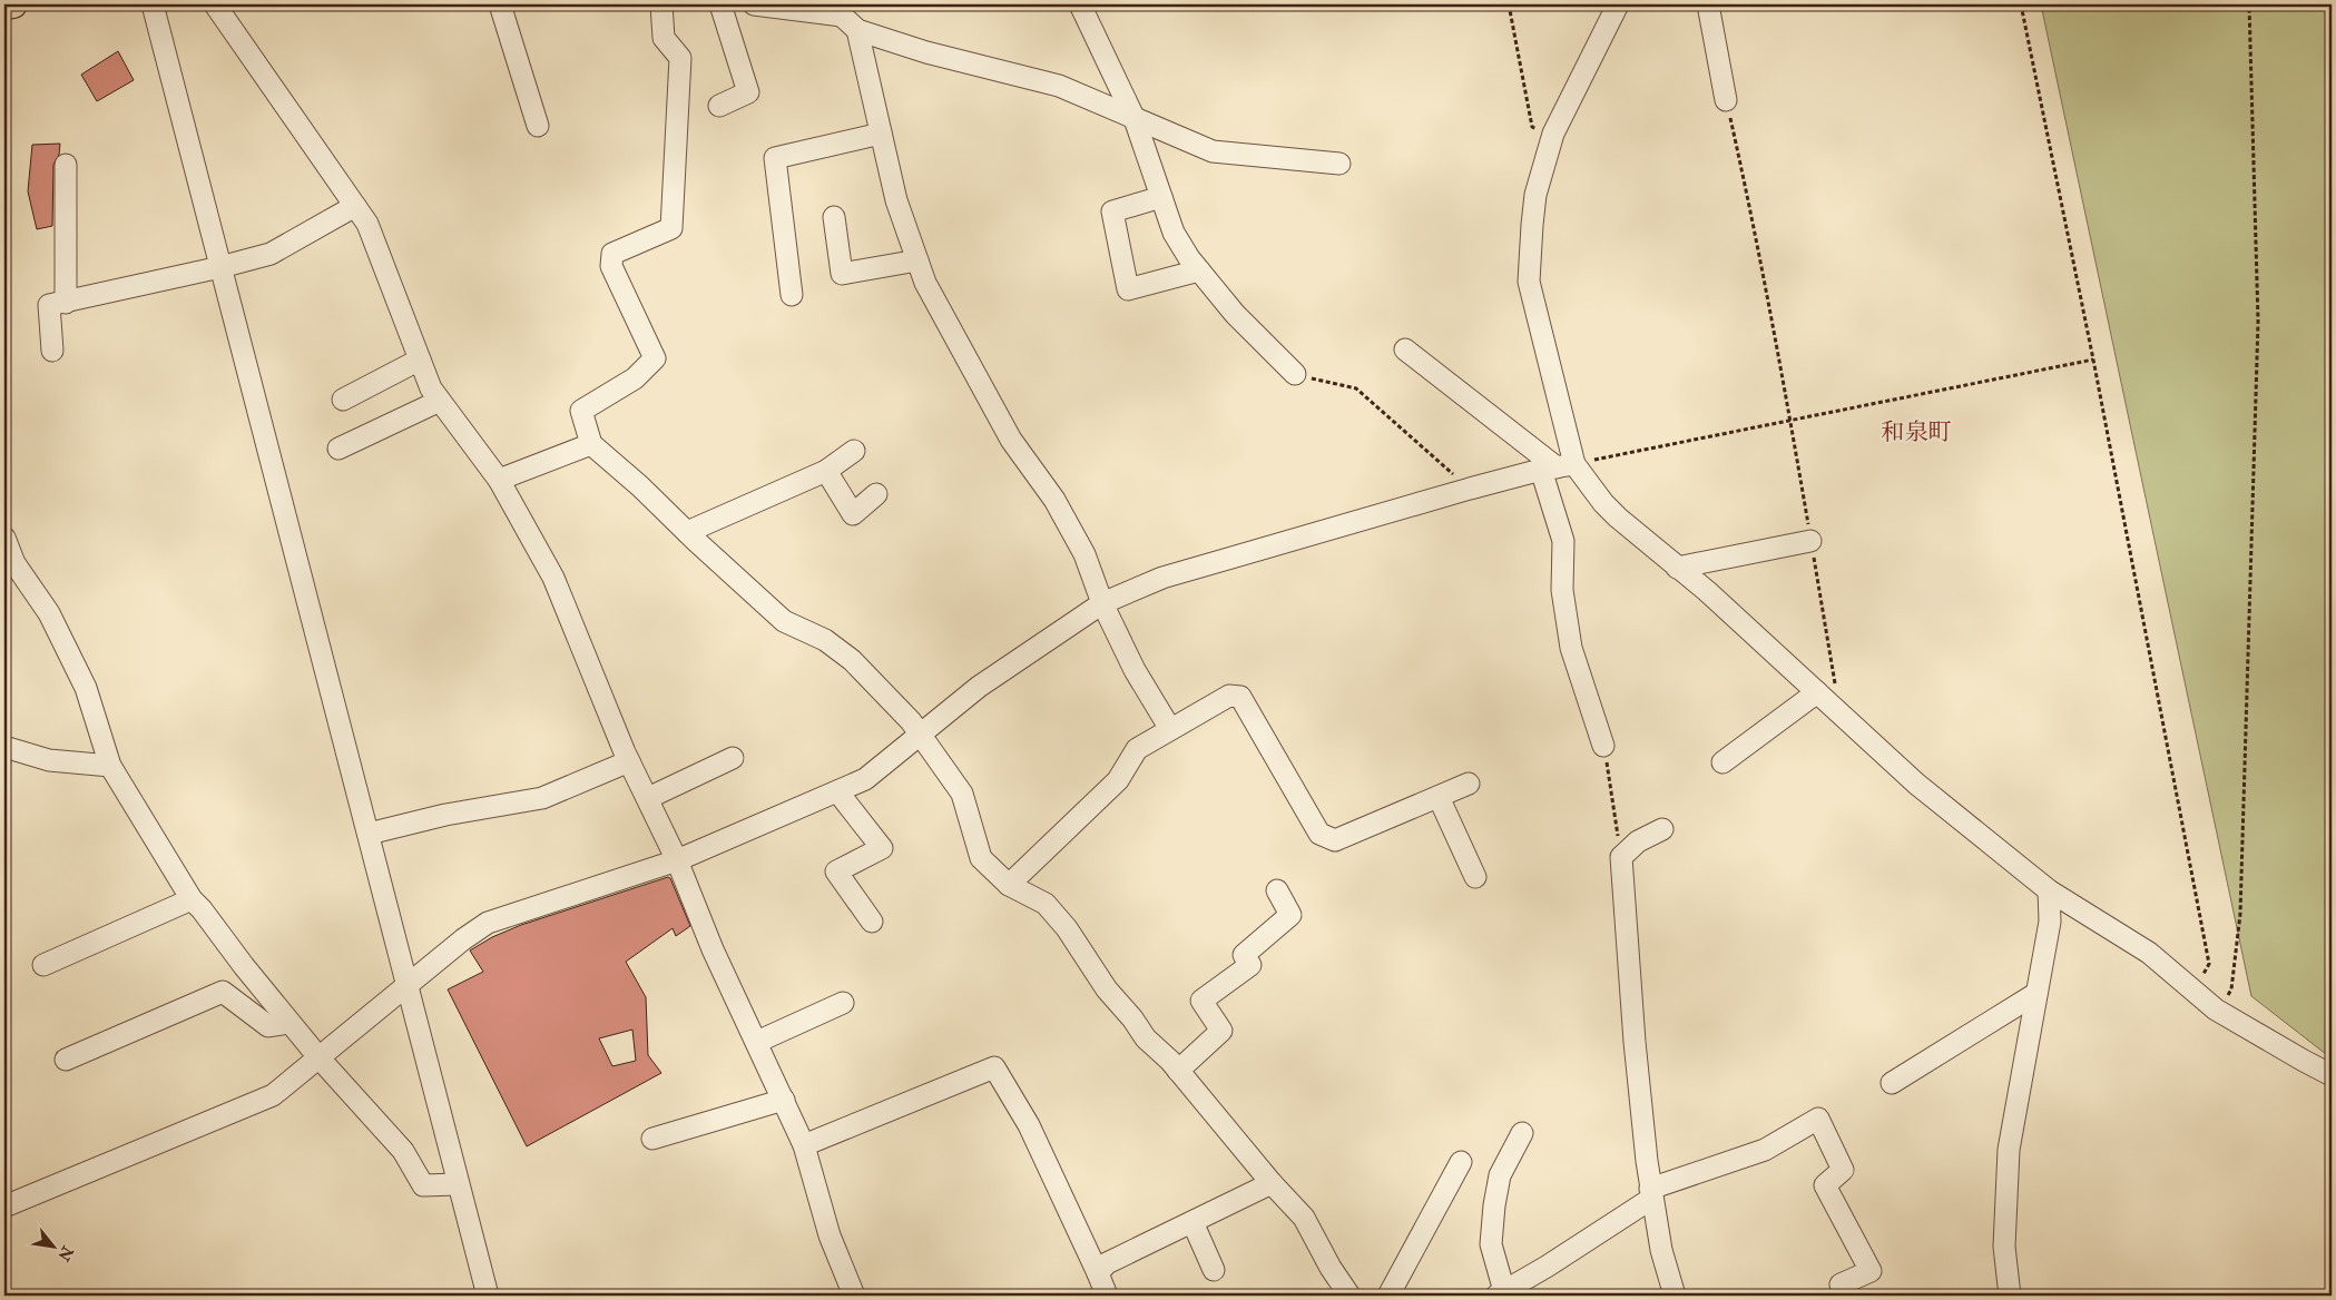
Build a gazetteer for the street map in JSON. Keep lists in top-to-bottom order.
{
  "districts": ["和泉町"],
  "north": "bottom right"
}
